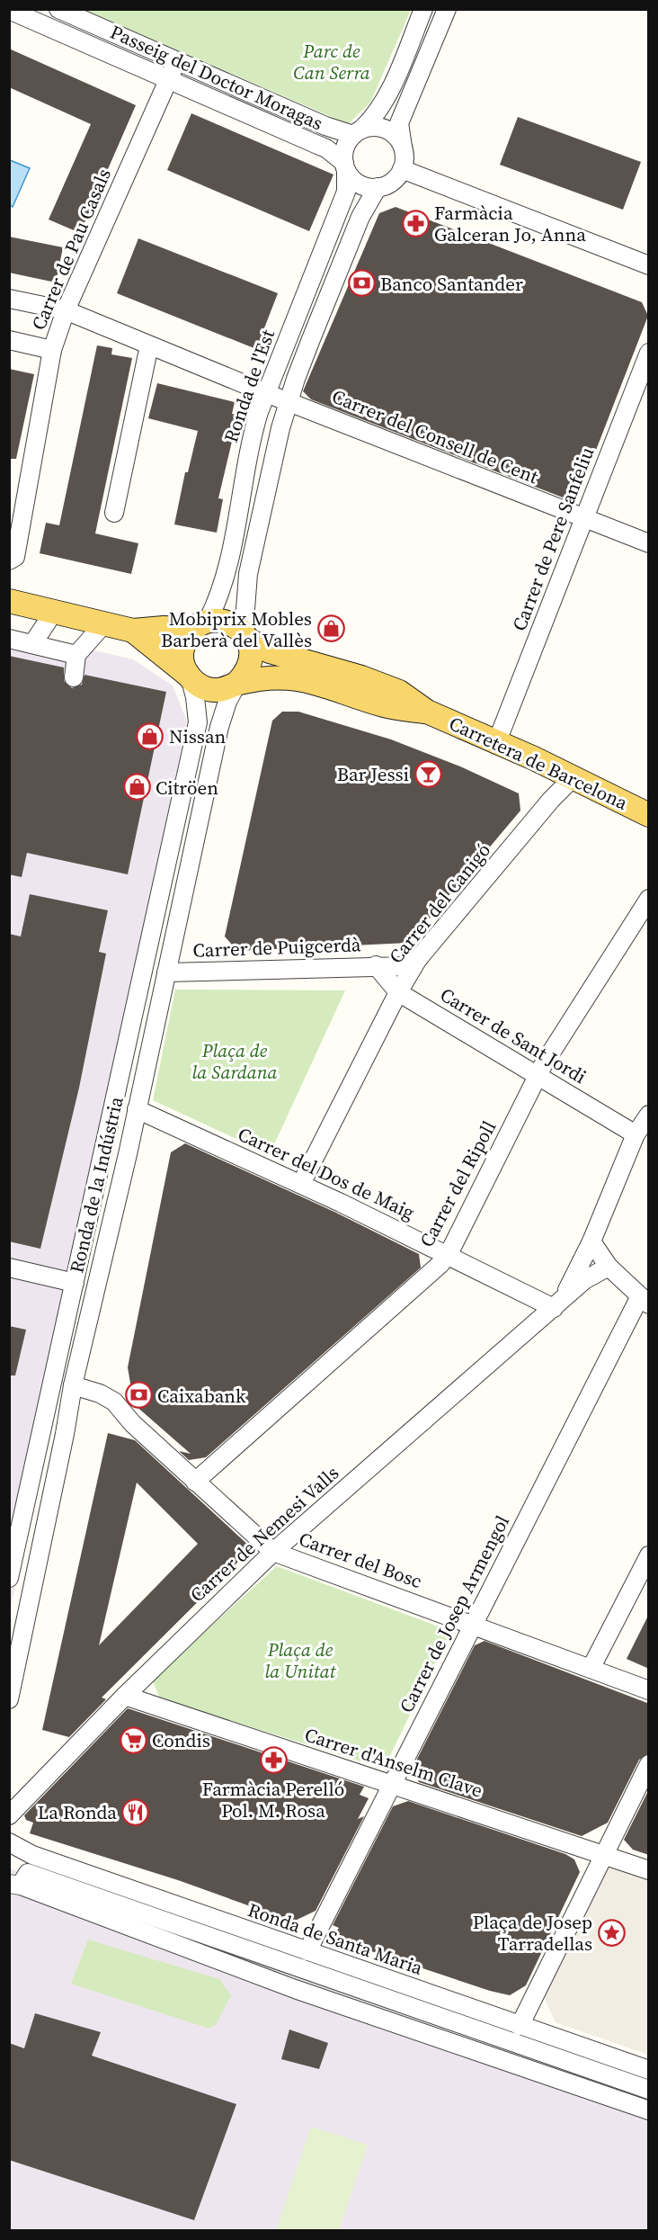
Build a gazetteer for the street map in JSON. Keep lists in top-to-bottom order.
{
  "streets": {
    "main road": ["Carretera de Barcelona"],
    "street": [
      "Passeig del Doctor Moragas",
      "Carrer de Pau Casals",
      "Ronda de l'Est",
      "Carrer del Consell de Cent",
      "Carrer de Pere Sanfeliu",
      "Carrer del Canigó",
      "Carrer de Puigcerdà",
      "Carrer de Sant Jordi",
      "Carrer del Dos de Maig",
      "Carrer del Ripoll",
      "Ronda de la Indústria",
      "Carrer de Nemesi Valls",
      "Carrer del Bosc",
      "Carrer de Josep Armengol",
      "Carrer d'Anselm Clave",
      "Ronda de Santa Maria"
    ]
  },
  "crossings": [
    ["Passeig del Doctor Moragas", "Carrer de Pau Casals"],
    ["Passeig del Doctor Moragas", "Ronda de l'Est"],
    ["Carrer de Pau Casals", "Carrer del Consell de Cent"],
    ["Ronda de l'Est", "Carrer del Consell de Cent"],
    ["Ronda de l'Est", "Ronda de la Indústria"],
    ["Carrer del Consell de Cent", "Carrer de Pere Sanfeliu"],
    ["Carrer de Pere Sanfeliu", "Carretera de Barcelona"],
    ["Carretera de Barcelona", "Carrer del Canigó"],
    ["Carrer del Canigó", "Carrer de Puigcerdà"],
    ["Carrer del Canigó", "Carrer de Sant Jordi"],
    ["Carrer del Canigó", "Carrer del Dos de Maig"],
    ["Carrer de Puigcerdà", "Carrer de Sant Jordi"],
    ["Carrer de Puigcerdà", "Ronda de la Indústria"],
    ["Carrer de Sant Jordi", "Carrer del Ripoll"],
    ["Carrer de Sant Jordi", "Carrer de Nemesi Valls"],
    ["Carrer del Dos de Maig", "Carrer del Ripoll"],
    ["Carrer del Dos de Maig", "Ronda de la Indústria"],
    ["Carrer del Dos de Maig", "Carrer de Nemesi Valls"],
    ["Carrer del Ripoll", "Carrer del Bosc"],
    ["Ronda de la Indústria", "Carrer del Bosc"],
    ["Carrer de Nemesi Valls", "Carrer del Bosc"],
    ["Carrer de Nemesi Valls", "Carrer d'Anselm Clave"],
    ["Carrer del Bosc", "Carrer de Josep Armengol"],
    ["Carrer de Josep Armengol", "Carrer d'Anselm Clave"],
    ["Carrer de Josep Armengol", "Ronda de Santa Maria"]
  ],
  "parks": ["Parc de Can Serra", "Plaça de la Sardana", "Plaça de la Unitat"],
  "places": {
    "pharmacy": ["Farmàcia Galceran Jo, Anna", "Farmàcia Perelló Pol. M. Rosa"],
    "bank": ["Banco Santander", "Caixabank"],
    "shop": ["Mobiprix Mobles Barberà del Vallès", "Nissan", "Citröen"],
    "bar": ["Bar Jessi"],
    "supermarket": ["Condis"],
    "restaurant": ["La Ronda"],
    "place": ["Plaça de Josep Tarradellas"]
  }
}
